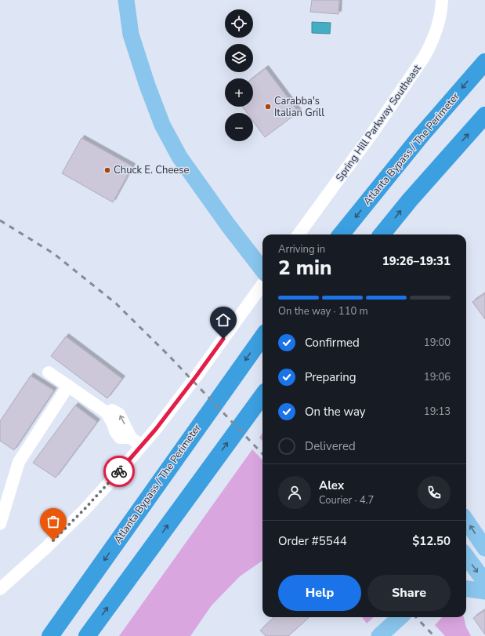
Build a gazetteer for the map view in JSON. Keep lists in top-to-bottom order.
{
  "streets": {
    "highway": ["Atlanta Bypass / The Perimeter"],
    "street": ["Spring Hill Parkway Southeast"]
  },
  "places": ["Carabba's Italian Grill", "Chuck E. Cheese"],
  "page": {
    "map_buttons": ["+", "−"],
    "heading": ["2 min", "Arriving in", "19:26–19:31"],
    "panel": [
      "Alex",
      "Courier · 4.7",
      "Order #5544",
      "$12.50"
    ],
    "bar": "On the way · 110 m",
    "list": [
      ["Confirmed", "19:00"],
      ["Preparing", "19:06"],
      ["On the way", "19:13"],
      "Delivered"
    ],
    "buttons": ["Help", "Share"]
  }
}
